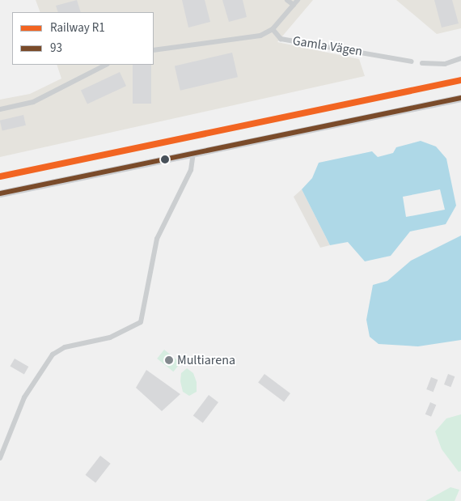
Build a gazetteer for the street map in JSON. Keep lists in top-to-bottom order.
{
  "streets": {
    "street": ["Gamla Vägen"]
  },
  "places": ["Multiarena"],
  "lines": ["rail line R1", "transit line 93"],
  "legend": ["Railway R1", "93"]
}
